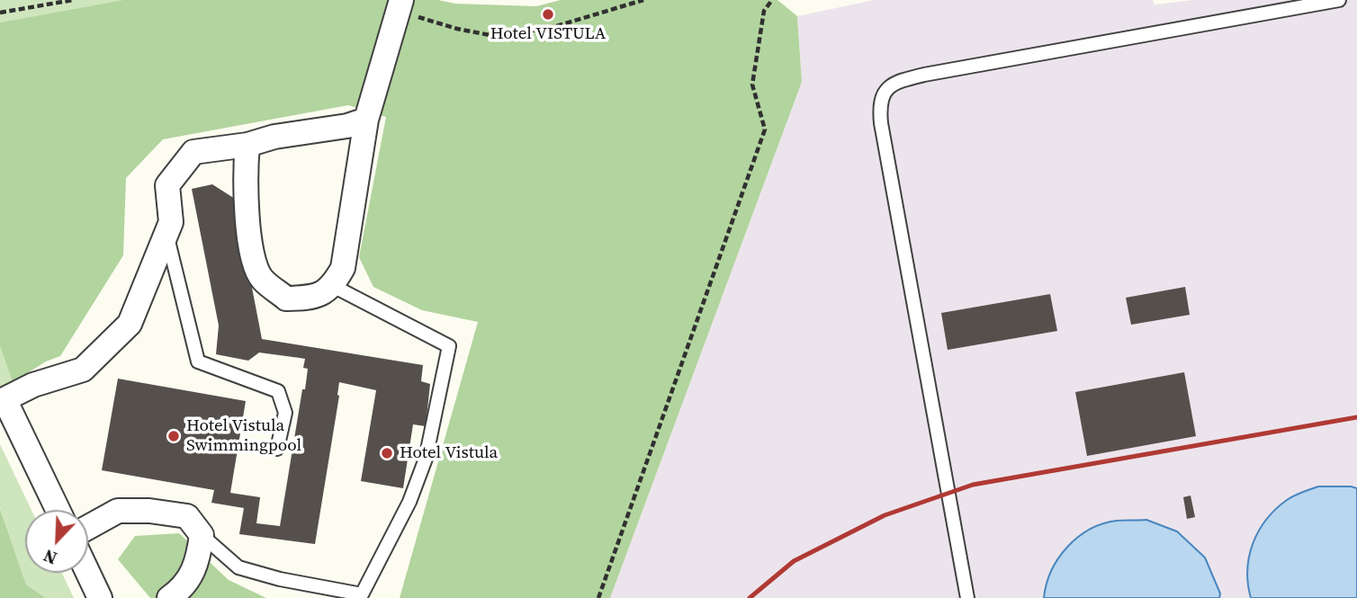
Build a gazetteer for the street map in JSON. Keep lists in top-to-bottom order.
{
  "places": ["Hotel VISTULA", "Hotel Vistula Swimmingpool", "Hotel Vistula"],
  "north": "bottom left"
}
